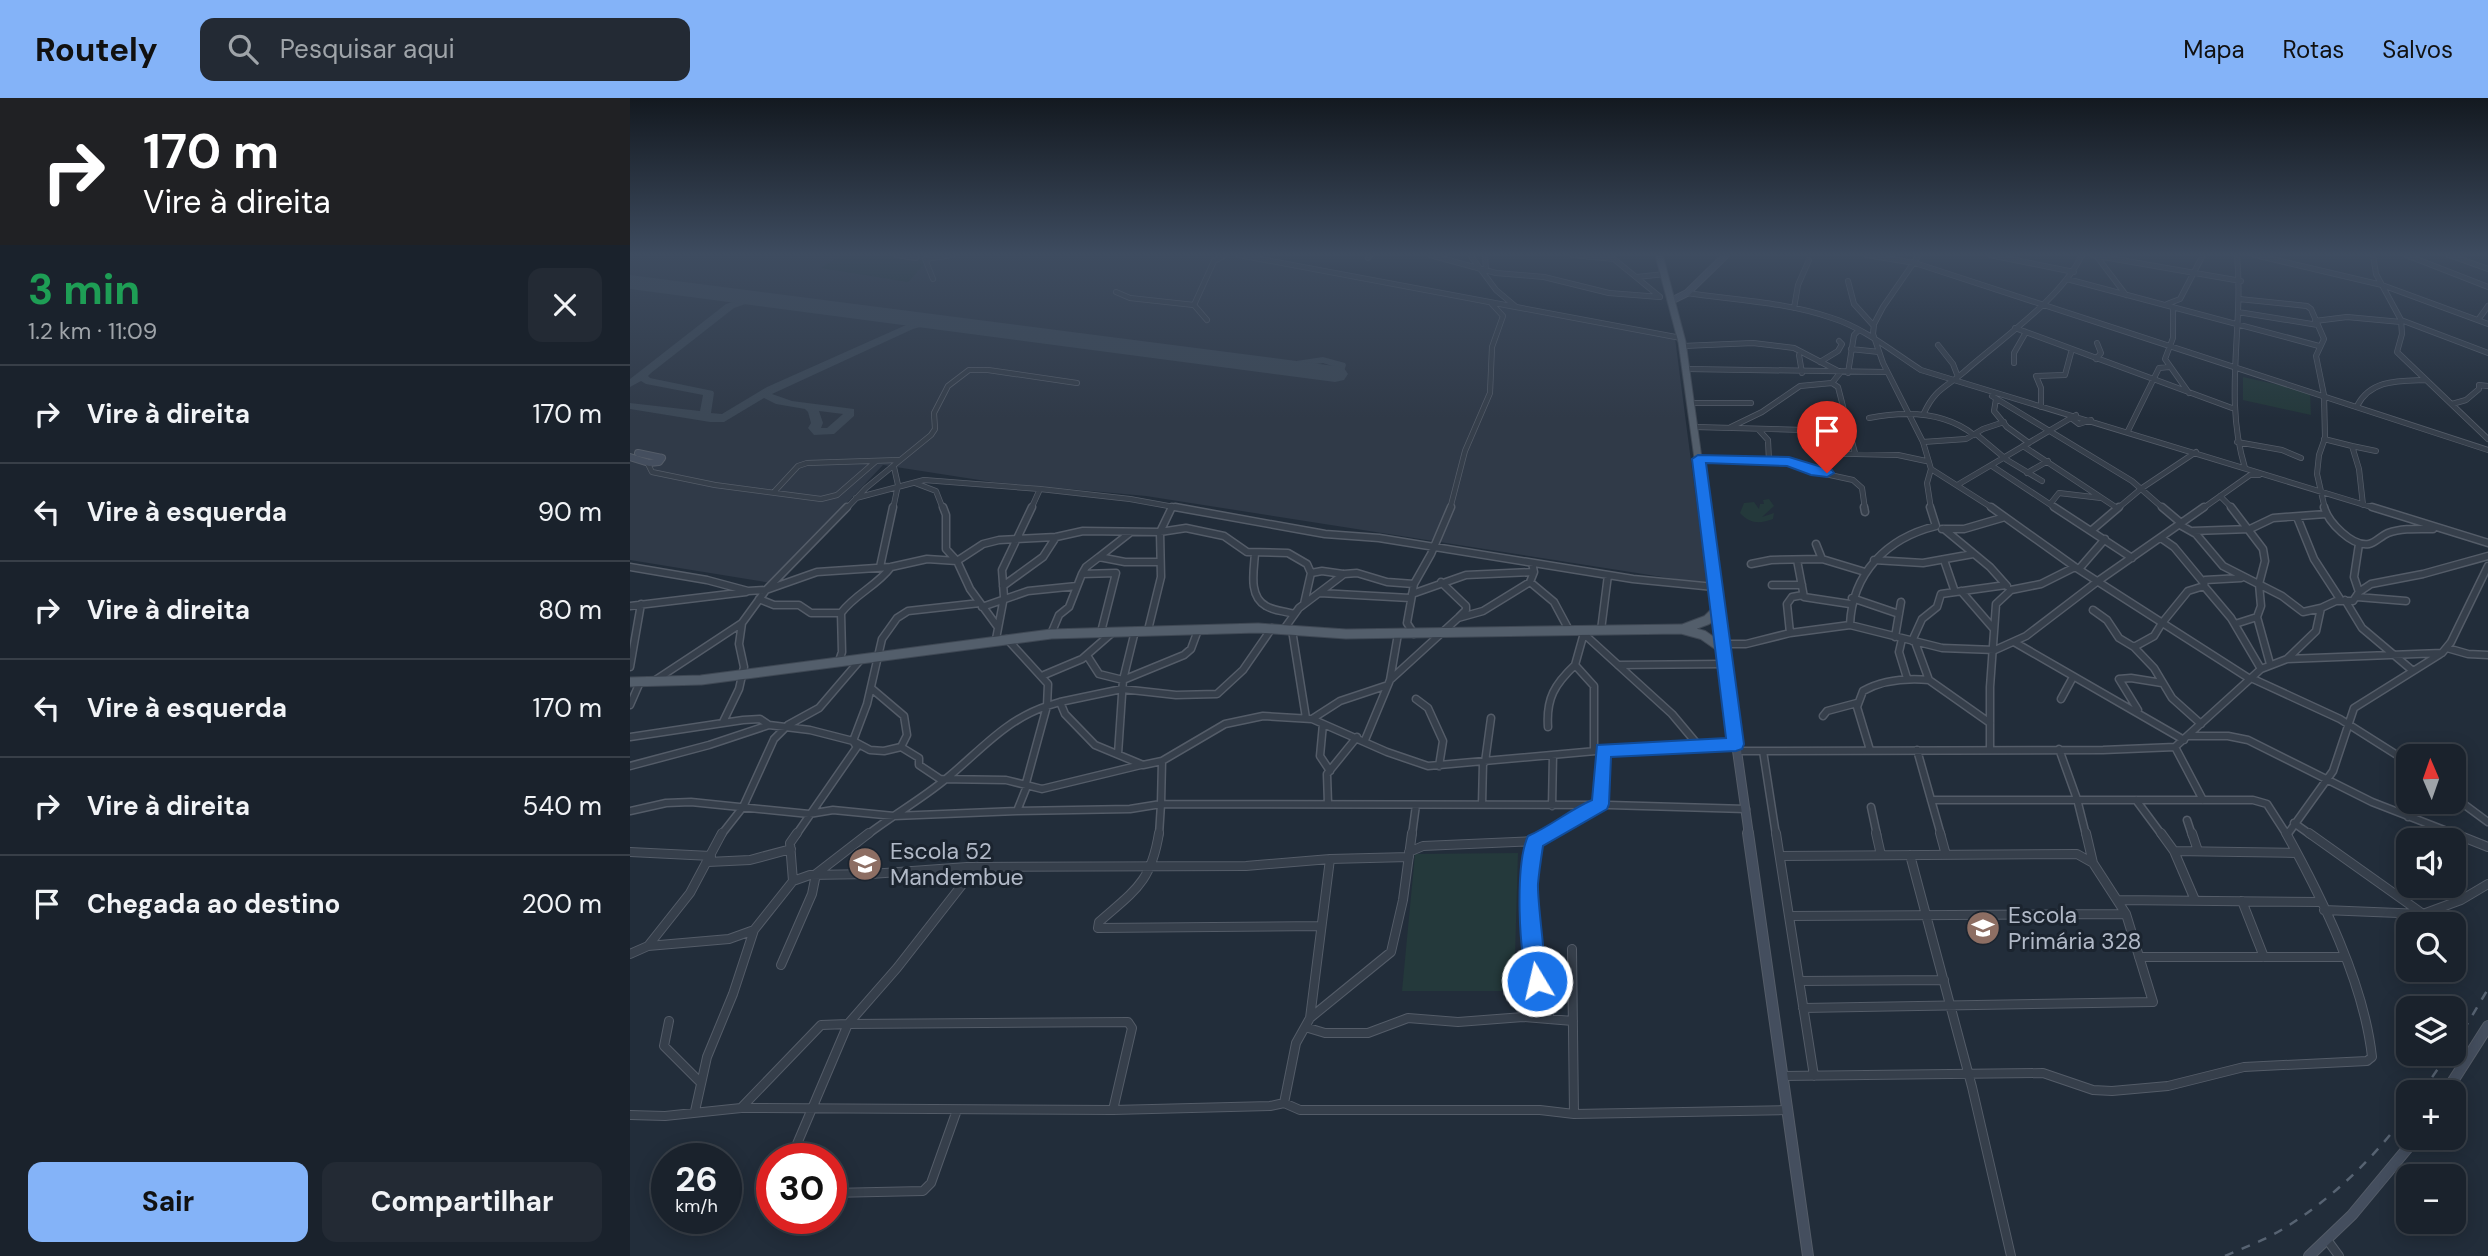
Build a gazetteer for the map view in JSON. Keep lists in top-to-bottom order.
{
  "places": {
    "school or university": ["Escola 52 Mandembue", "Escola Primária 328"]
  },
  "north": "top",
  "page": {
    "header": "Routely",
    "search": "Pesquisar aqui",
    "nav": ["Mapa", "Rotas", "Salvos"],
    "turn": ["170 m", "Vire à direita"],
    "heading": ["3 min", "1.2 km · 11:09"],
    "list": [
      {
        "name": "Vire à direita",
        "value": "170 m"
      },
      {
        "name": "Vire à esquerda",
        "value": "90 m"
      },
      {
        "name": "Vire à direita",
        "value": "80 m"
      },
      {
        "name": "Vire à esquerda",
        "value": "170 m"
      },
      {
        "name": "Vire à direita",
        "value": "540 m"
      },
      {
        "name": "Chegada ao destino",
        "value": "200 m"
      }
    ],
    "map_buttons": ["+", "−"],
    "speed": "26 km/h",
    "limit": "30",
    "buttons": ["Sair", "Compartilhar"]
  }
}
